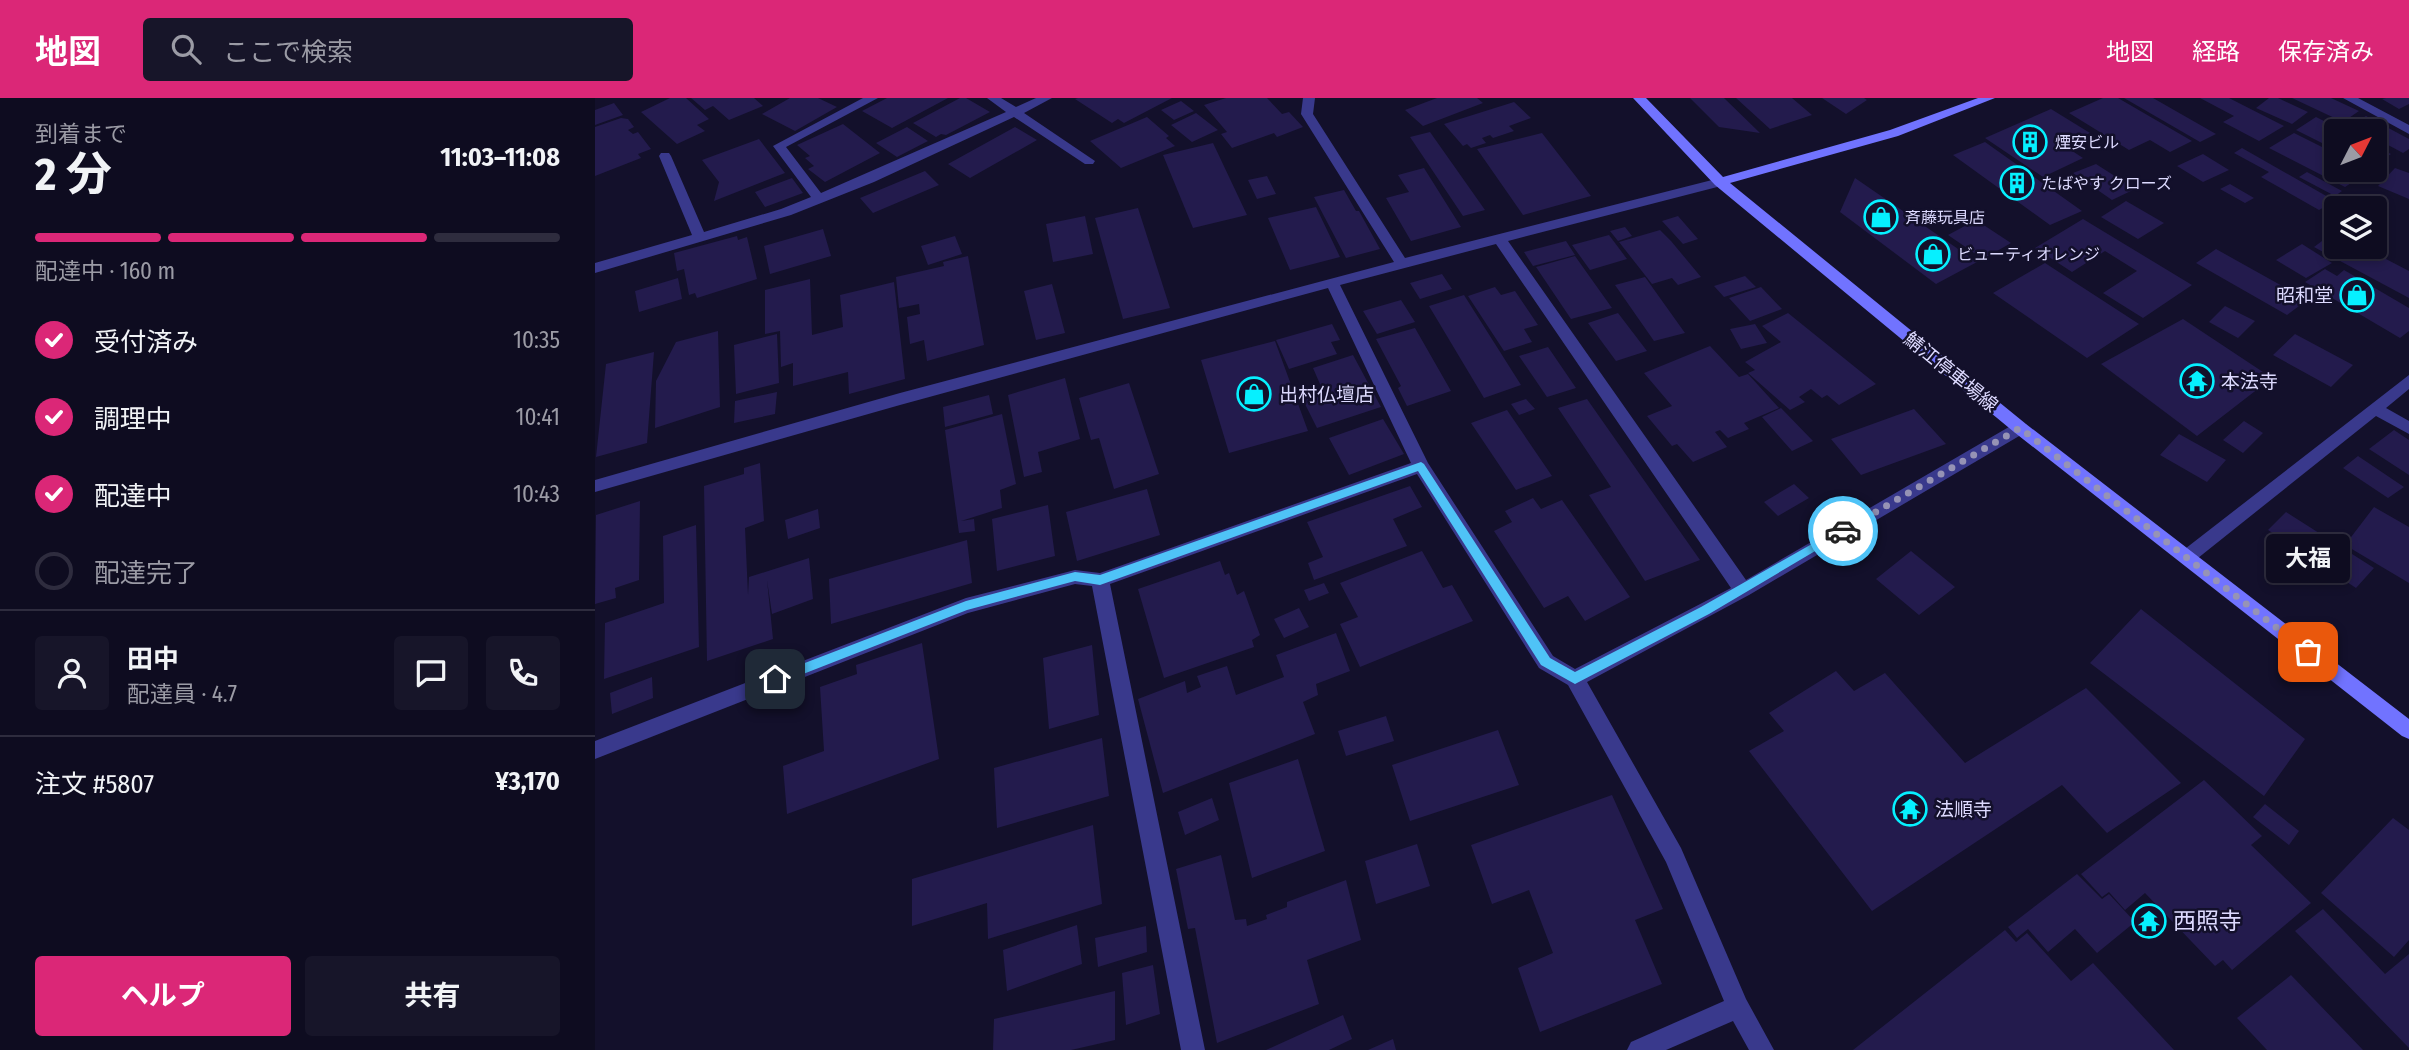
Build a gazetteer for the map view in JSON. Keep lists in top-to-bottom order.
{
  "streets": {
    "main road": ["鯖江停車場線"]
  },
  "places": {
    "building": ["煙安ビル", "たばやす クローズ"],
    "shop": [
      "斉藤玩具店",
      "ビューティオレンジ",
      "昭和堂",
      "出村仏壇店"
    ],
    "temple": ["本法寺", "法順寺", "西照寺"],
    "other": ["大福"]
  },
  "north": "top right",
  "page": {
    "header": "地図",
    "search": "ここで検索",
    "nav": ["地図", "経路", "保存済み"],
    "heading": ["2 分", "到着まで", "11:03–11:08"],
    "panel": [
      "田中",
      "配達員 · 4.7",
      "注文 #5807",
      "¥3,170"
    ],
    "bar": "配達中 · 160 m",
    "list": [
      ["受付済み", "10:35"],
      ["調理中", "10:41"],
      ["配達中", "10:43"],
      "配達完了"
    ],
    "bubble": "大福",
    "buttons": ["ヘルプ", "共有"]
  }
}
